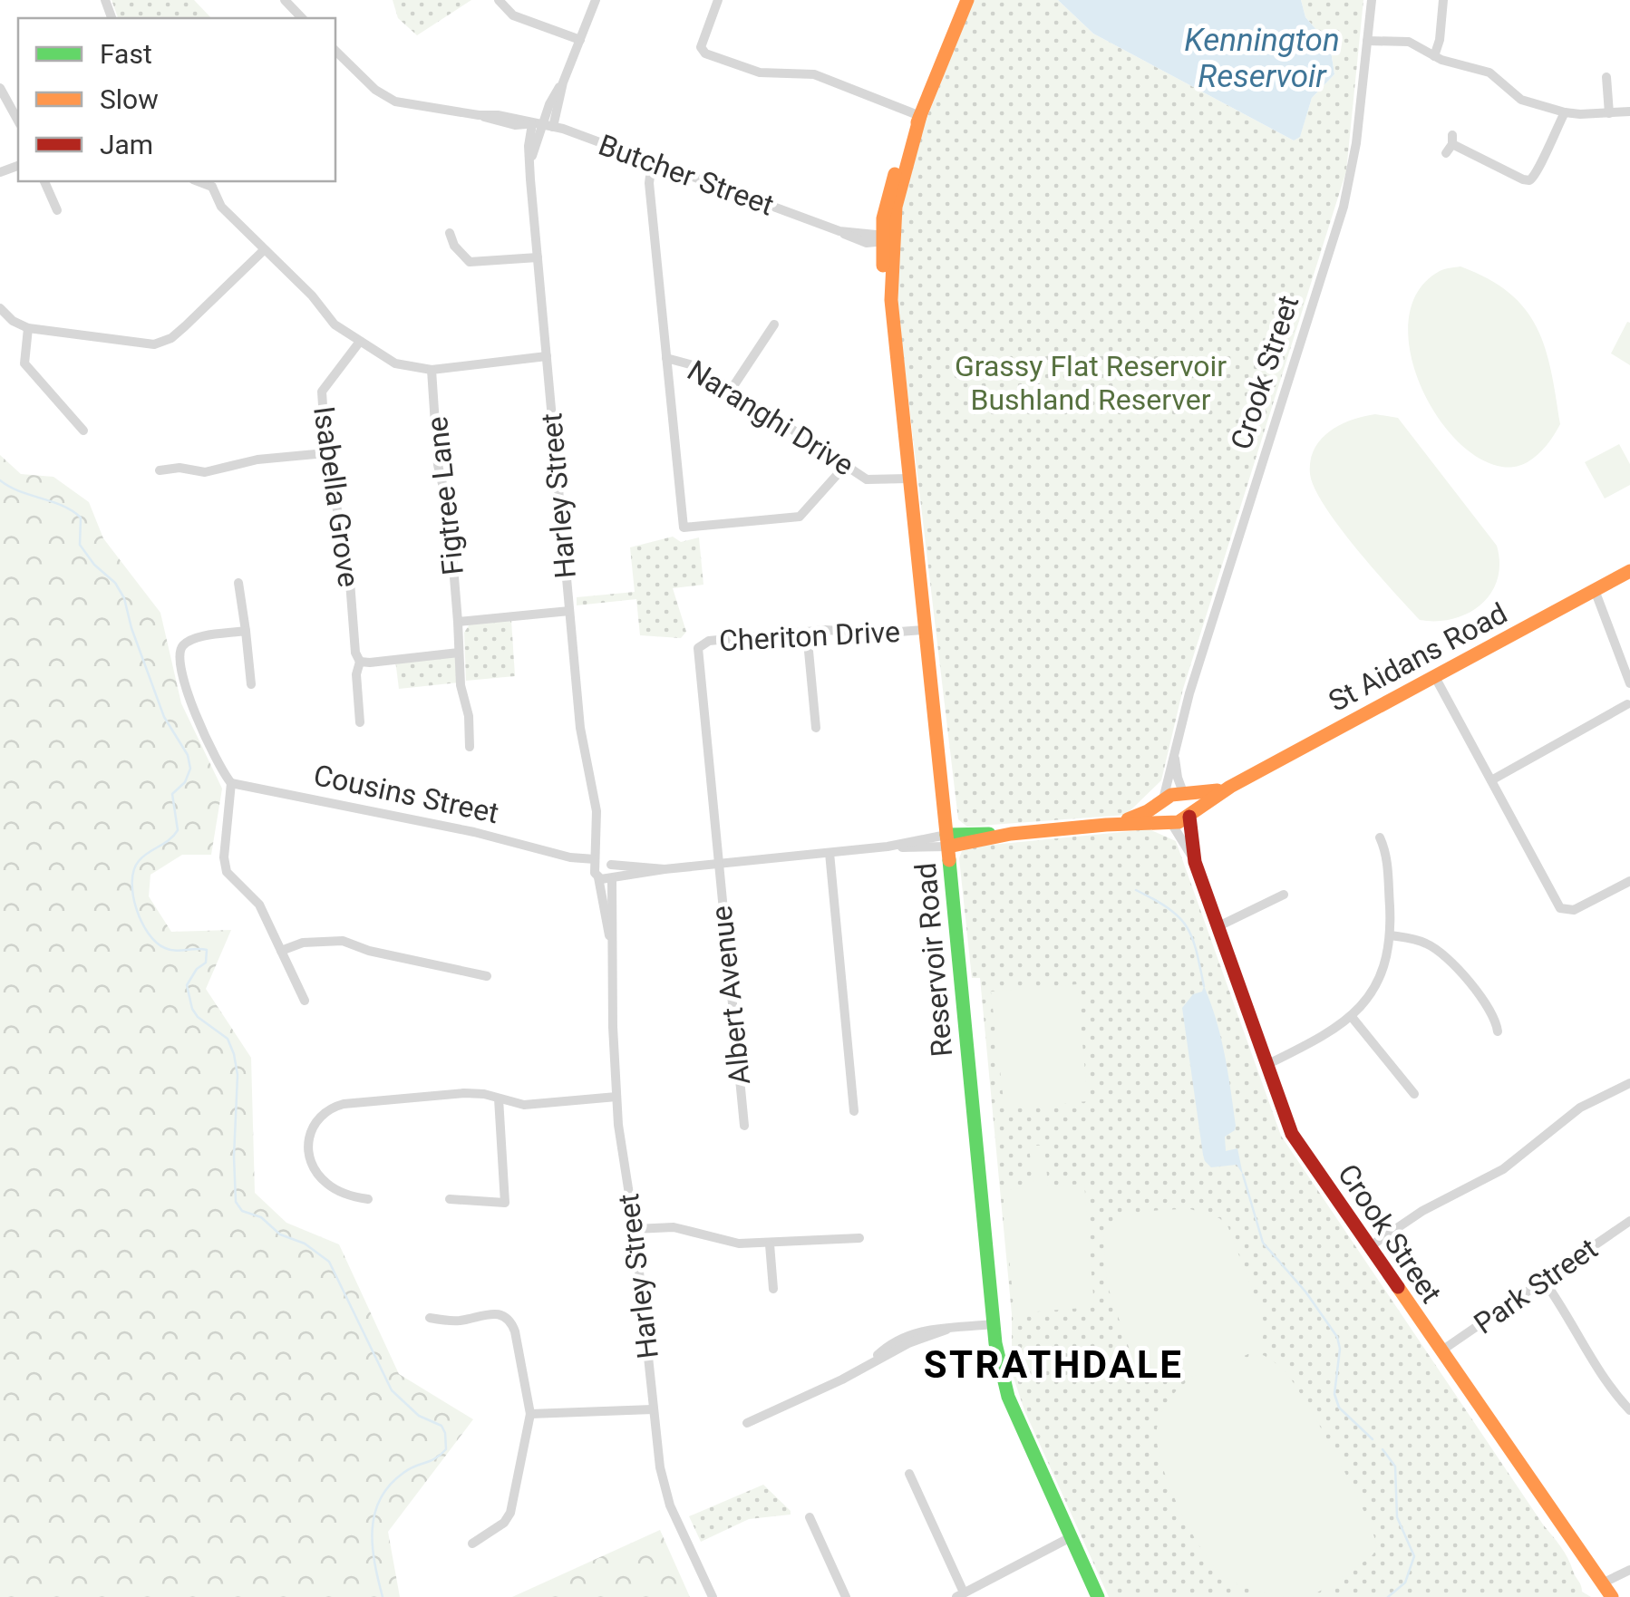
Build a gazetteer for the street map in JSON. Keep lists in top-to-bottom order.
{
  "streets": {
    "street": [
      "Butcher Street",
      "Crook Street",
      "Naranghi Drive",
      "Figtree Lane",
      "Harley Street",
      "Isabella Grove",
      "Cheriton Drive",
      "St Aidans Road",
      "Cousins Street",
      "Reservoir Road",
      "Albert Avenue",
      "Park Street"
    ]
  },
  "crossings": [
    ["Butcher Street", "Naranghi Drive"],
    ["Butcher Street", "Harley Street"],
    ["Butcher Street", "Reservoir Road"],
    ["Crook Street", "St Aidans Road"],
    ["Crook Street", "Park Street"],
    ["Naranghi Drive", "Reservoir Road"],
    ["Harley Street", "Cousins Street"],
    ["Cheriton Drive", "Reservoir Road"],
    ["Cheriton Drive", "Albert Avenue"]
  ],
  "districts": ["STRATHDALE"],
  "water": ["Kennington Reservoir"],
  "parks": ["Grassy Flat Reservoir Bushland Reserver"],
  "legend": ["Fast", "Slow", "Jam"]
}
